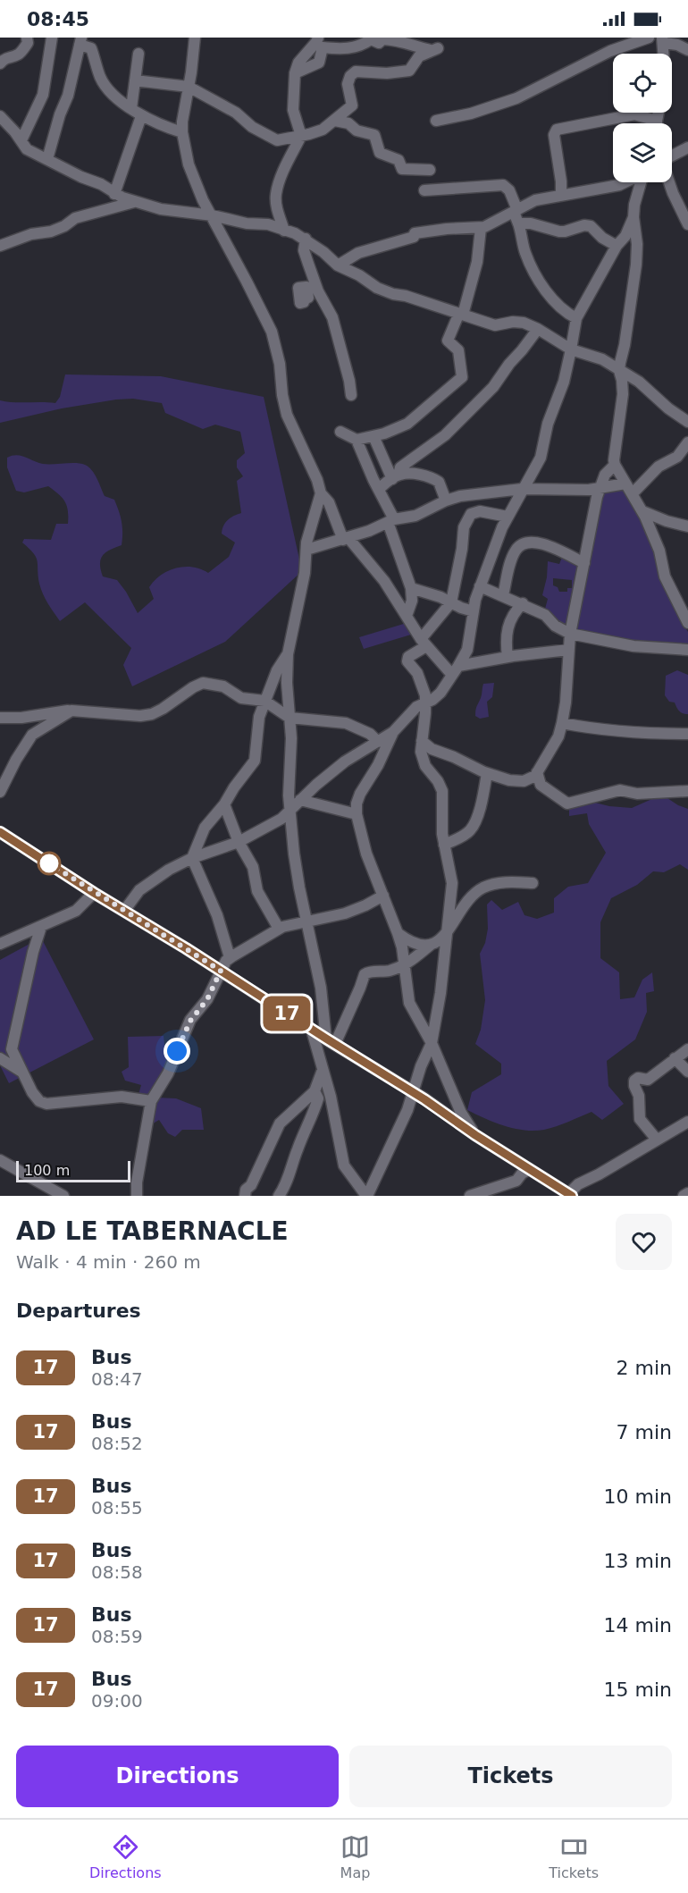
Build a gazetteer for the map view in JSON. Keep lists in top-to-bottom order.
{
  "lines": ["bus line 17"],
  "scale_bar": "100 m",
  "page": {
    "status": "08:45",
    "on_map": "17",
    "scale": "100 m",
    "heading": [
      ["AD LE TABERNACLE", "Walk · 4 min · 260 m"],
      "Departures"
    ],
    "list": [
      {
        "mark": "17",
        "name": "Bus",
        "note": "08:47",
        "value": "2 min"
      },
      {
        "mark": "17",
        "name": "Bus",
        "note": "08:52",
        "value": "7 min"
      },
      {
        "mark": "17",
        "name": "Bus",
        "note": "08:55",
        "value": "10 min"
      },
      {
        "mark": "17",
        "name": "Bus",
        "note": "08:58",
        "value": "13 min"
      },
      {
        "mark": "17",
        "name": "Bus",
        "note": "08:59",
        "value": "14 min"
      },
      {
        "mark": "17",
        "name": "Bus",
        "note": "09:00",
        "value": "15 min"
      }
    ],
    "buttons": ["Directions", "Tickets"],
    "tabs": ["Directions", "Map", "Tickets"]
  }
}
